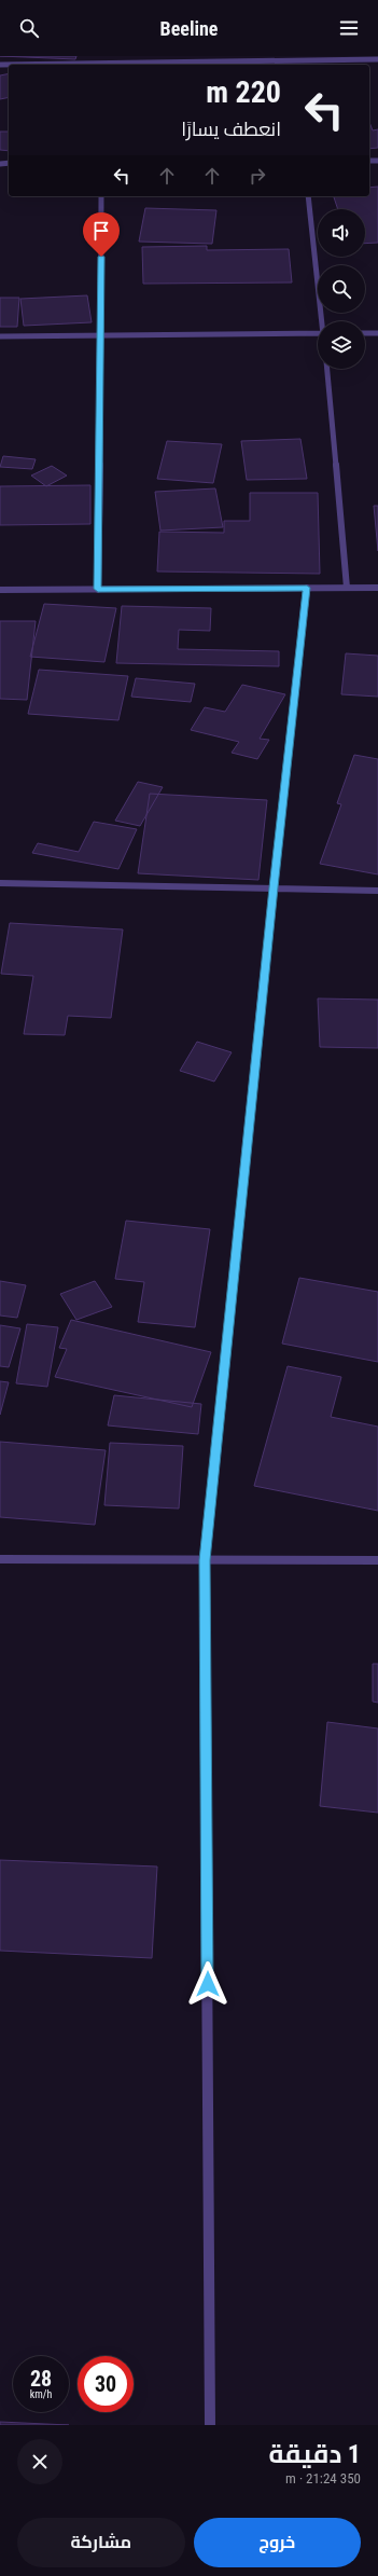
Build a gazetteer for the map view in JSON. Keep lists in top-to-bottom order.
{
  "page": {
    "header": "Beeline",
    "turn": ["220 m", "انعطف يسارًا"],
    "speed": "28 km/h",
    "limit": "30",
    "heading": ["1 دقيقة", "350 m · 21:24"],
    "buttons": ["خروج", "مشاركة"]
  }
}
